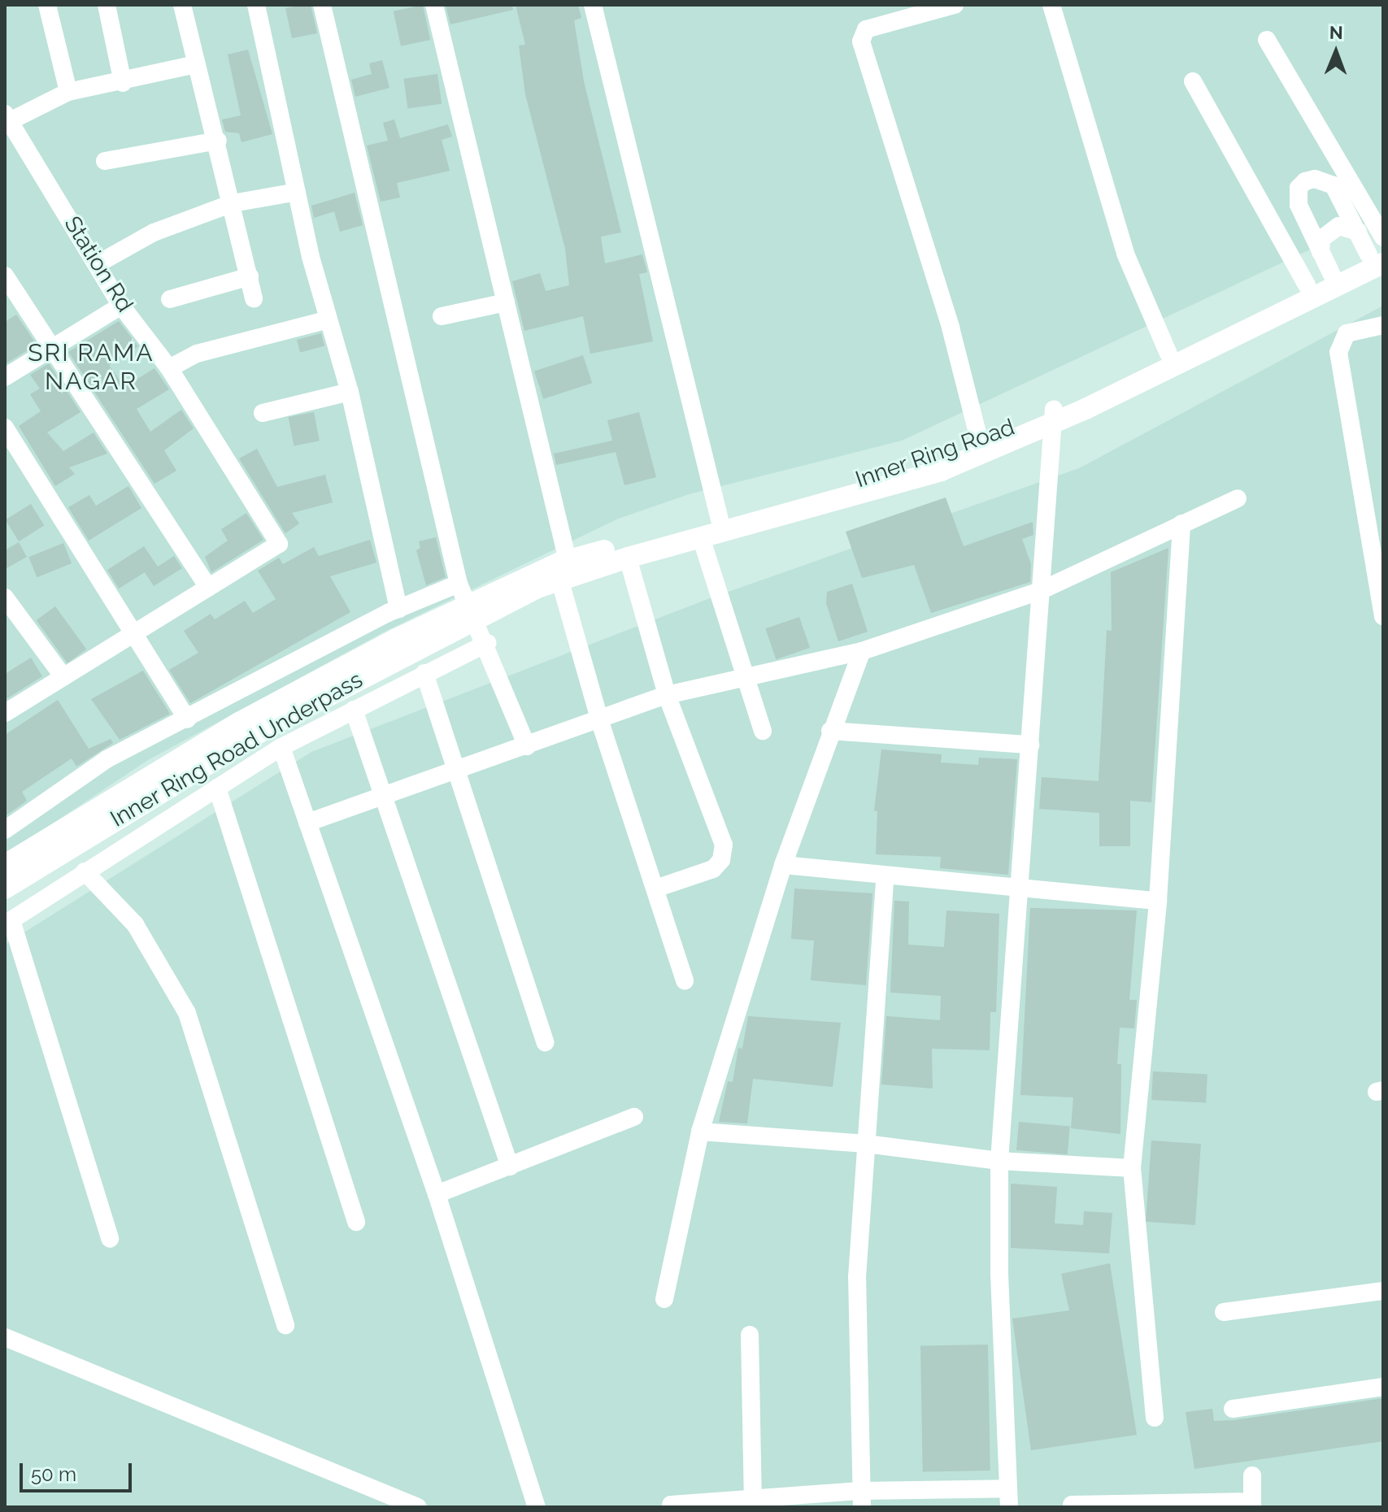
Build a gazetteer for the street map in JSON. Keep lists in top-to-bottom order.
{
  "streets": {
    "main road": ["Inner Ring Road", "Inner Ring Road Underpass"],
    "street": ["Station Rd"]
  },
  "crossings": [
    ["Inner Ring Road", "Inner Ring Road Underpass"]
  ],
  "districts": ["SRI RAMA NAGAR"],
  "scale_bar": "50 m",
  "north": "top"
}
